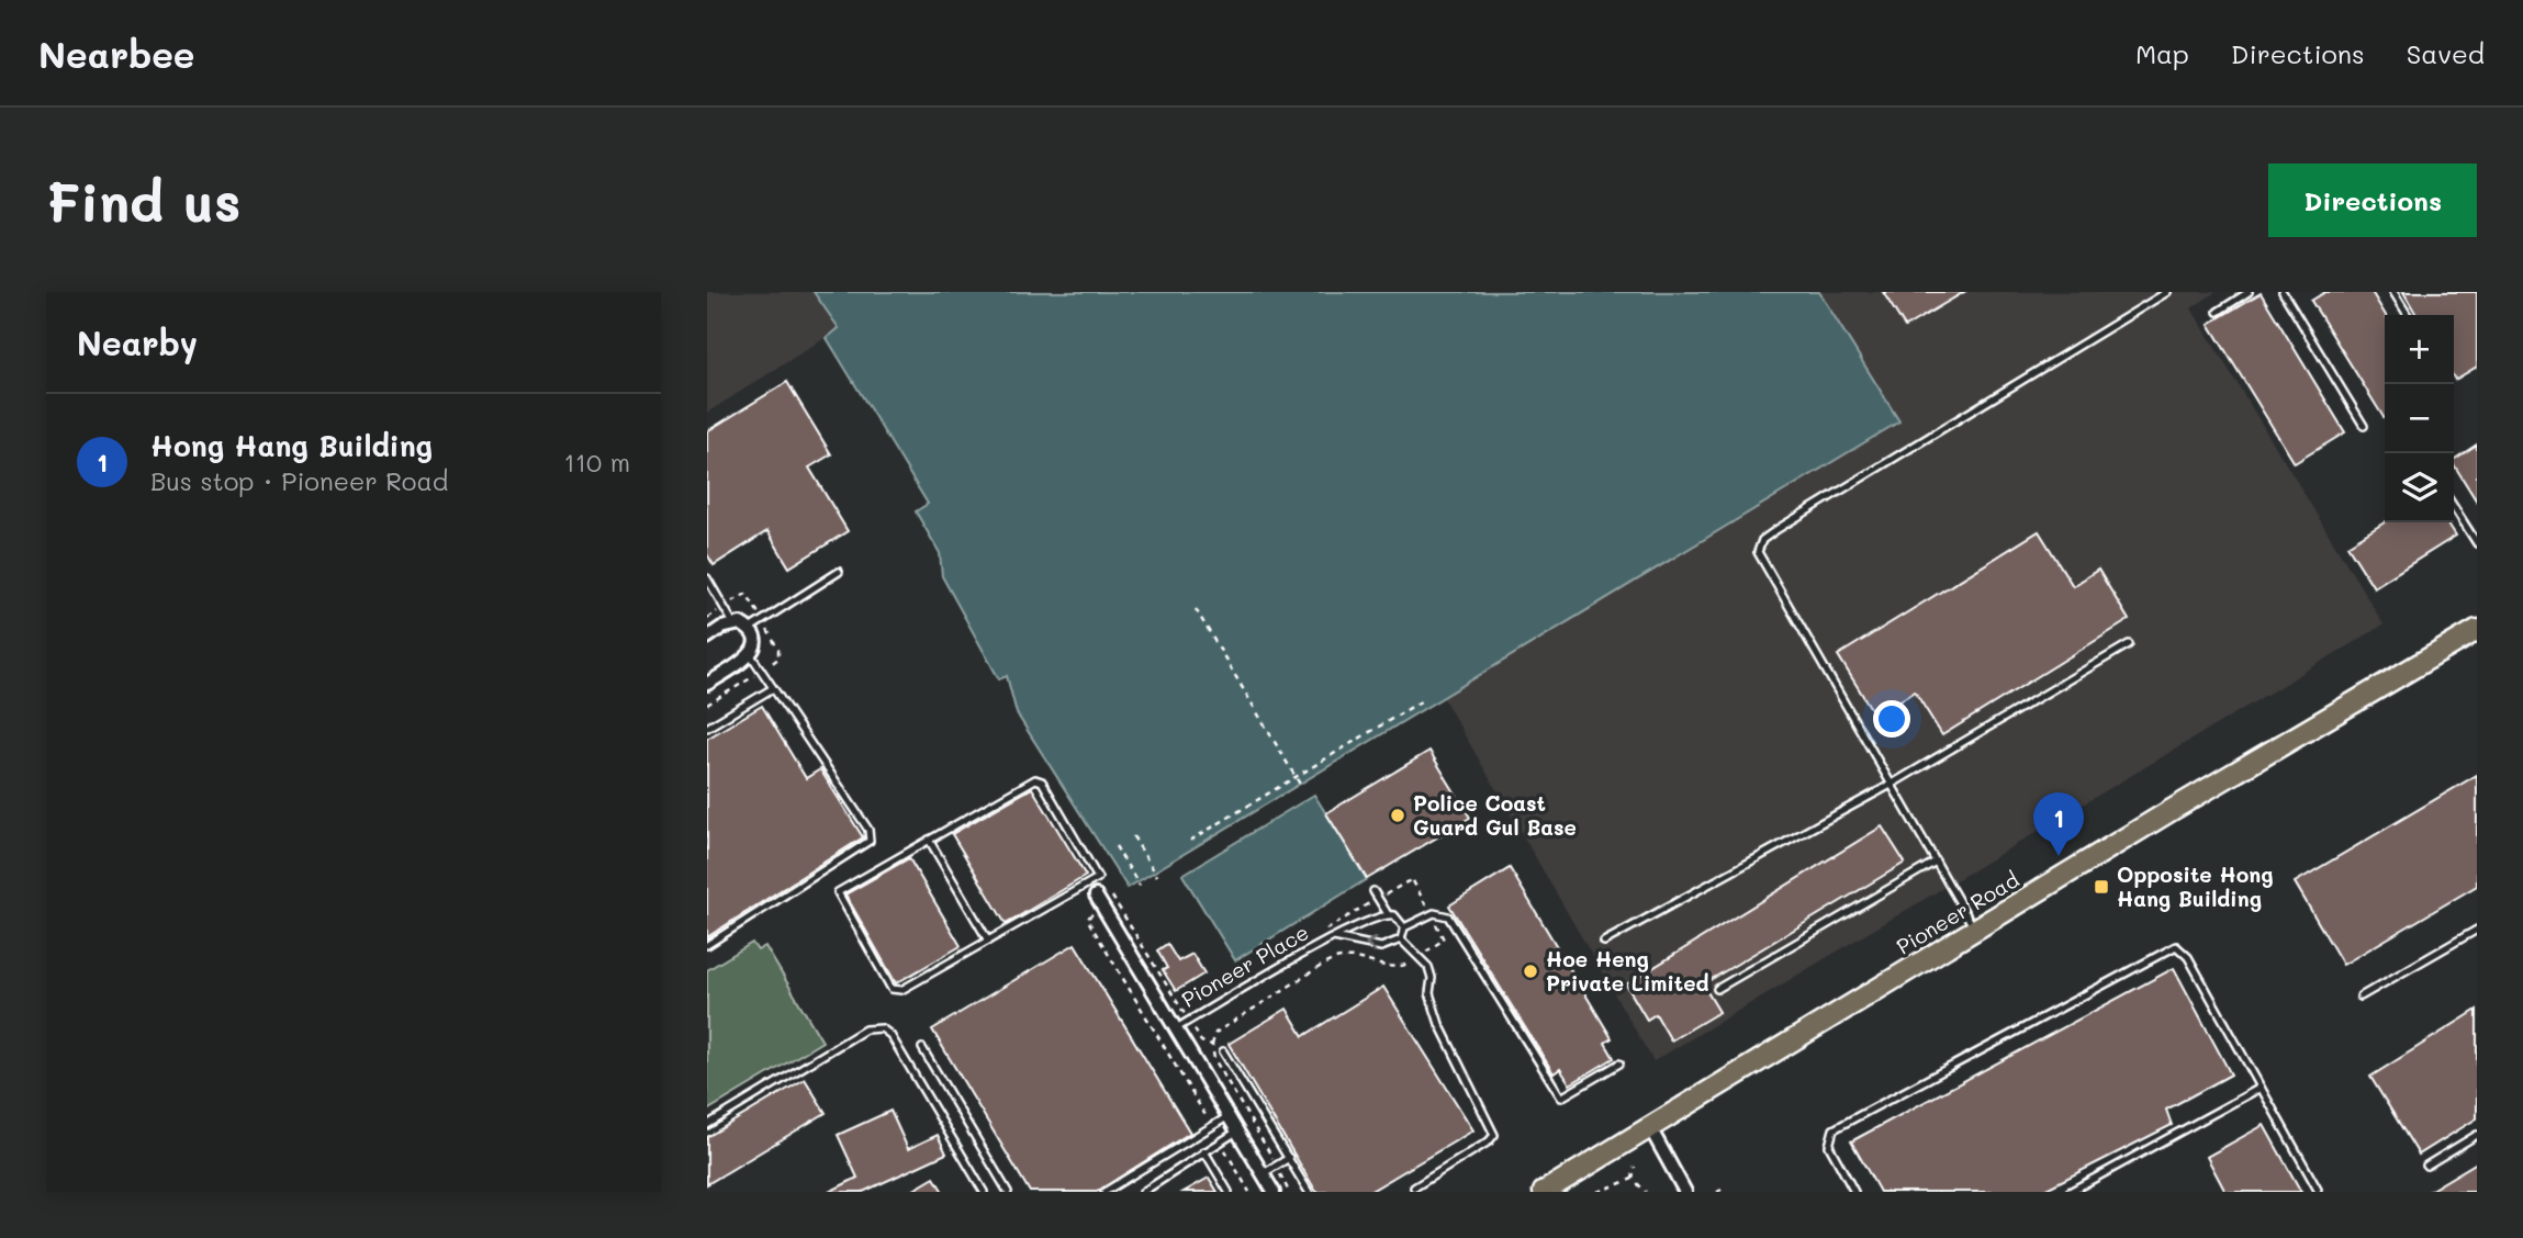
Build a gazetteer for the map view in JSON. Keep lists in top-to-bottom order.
{
  "streets": {
    "main road": ["Pioneer Road"],
    "street": ["Pioneer Place"]
  },
  "places": {
    "other": ["Police Coast Guard Gul Base", "Hoe Heng Private Limited"],
    "transit": ["Opposite Hong Hang Building"]
  },
  "page": {
    "header": "Nearbee",
    "nav": ["Map", "Directions", "Saved"],
    "buttons": "Directions",
    "title": "Find us",
    "heading": "Nearby",
    "map_buttons": ["+", "−"],
    "list": [
      {
        "mark": "1",
        "name": "Hong Hang Building",
        "note": "Bus stop · Pioneer Road",
        "value": "110 m"
      }
    ],
    "pins": "1"
  }
}
